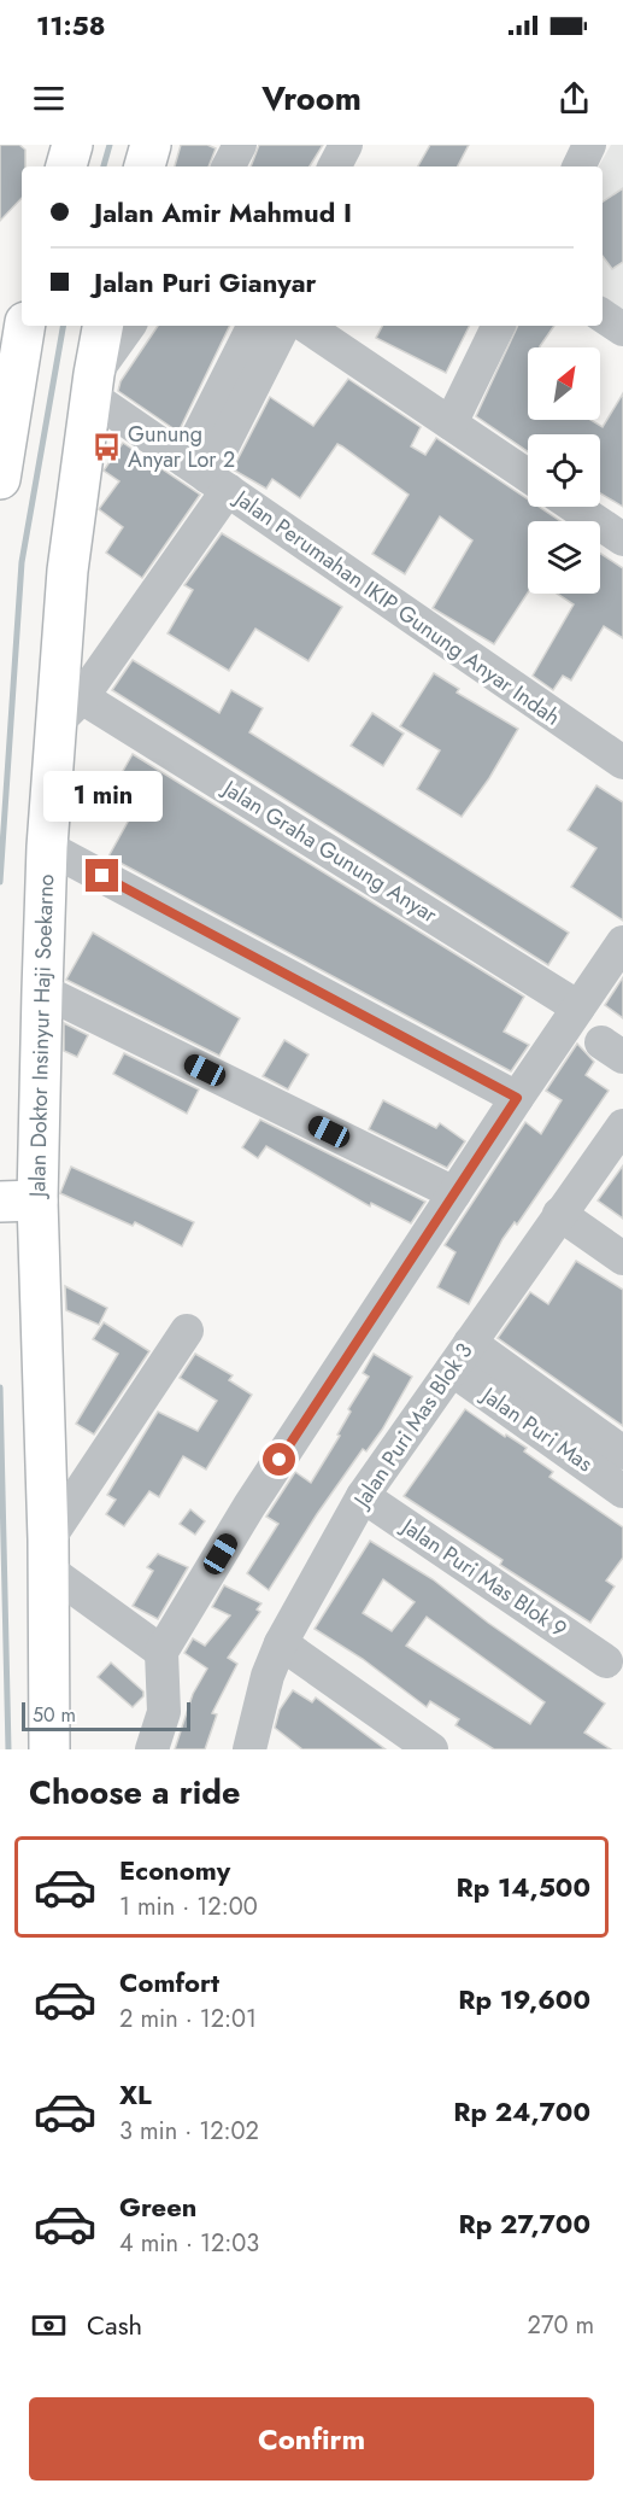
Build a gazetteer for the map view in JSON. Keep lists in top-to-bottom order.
{
  "streets": {
    "main road": ["Jalan Doktor Insinyur Haji Soekarno"],
    "street": [
      "Jalan Perumahan IKIP Gunung Anyar Indah",
      "Jalan Graha Gunung Anyar",
      "Jalan Puri Mas Blok 3",
      "Jalan Puri Mas",
      "Jalan Puri Mas Blok 9"
    ]
  },
  "crossings": [
    ["Jalan Perumahan IKIP Gunung Anyar Indah", "Jalan Doktor Insinyur Haji Soekarno"],
    ["Jalan Graha Gunung Anyar", "Jalan Doktor Insinyur Haji Soekarno"],
    ["Jalan Puri Mas Blok 3", "Jalan Puri Mas"],
    ["Jalan Puri Mas Blok 3", "Jalan Puri Mas Blok 9"]
  ],
  "places": {
    "bus stop": ["Gunung Anyar Lor 2"]
  },
  "scale_bar": "50 m",
  "north": "top right",
  "page": {
    "status": "11:58",
    "header": "Vroom",
    "banner": ["Jalan Amir Mahmud I", "Jalan Puri Gianyar"],
    "bubble": "1 min",
    "scale": "50 m",
    "heading": "Choose a ride",
    "list": [
      {
        "name": "Economy",
        "note": "1 min · 12:00",
        "value": "Rp 14,500"
      },
      {
        "name": "Comfort",
        "note": "2 min · 12:01",
        "value": "Rp 19,600"
      },
      {
        "name": "XL",
        "note": "3 min · 12:02",
        "value": "Rp 24,700"
      },
      {
        "name": "Green",
        "note": "4 min · 12:03",
        "value": "Rp 27,700"
      }
    ],
    "pay": ["Cash", "270 m"],
    "buttons": "Confirm"
  }
}
